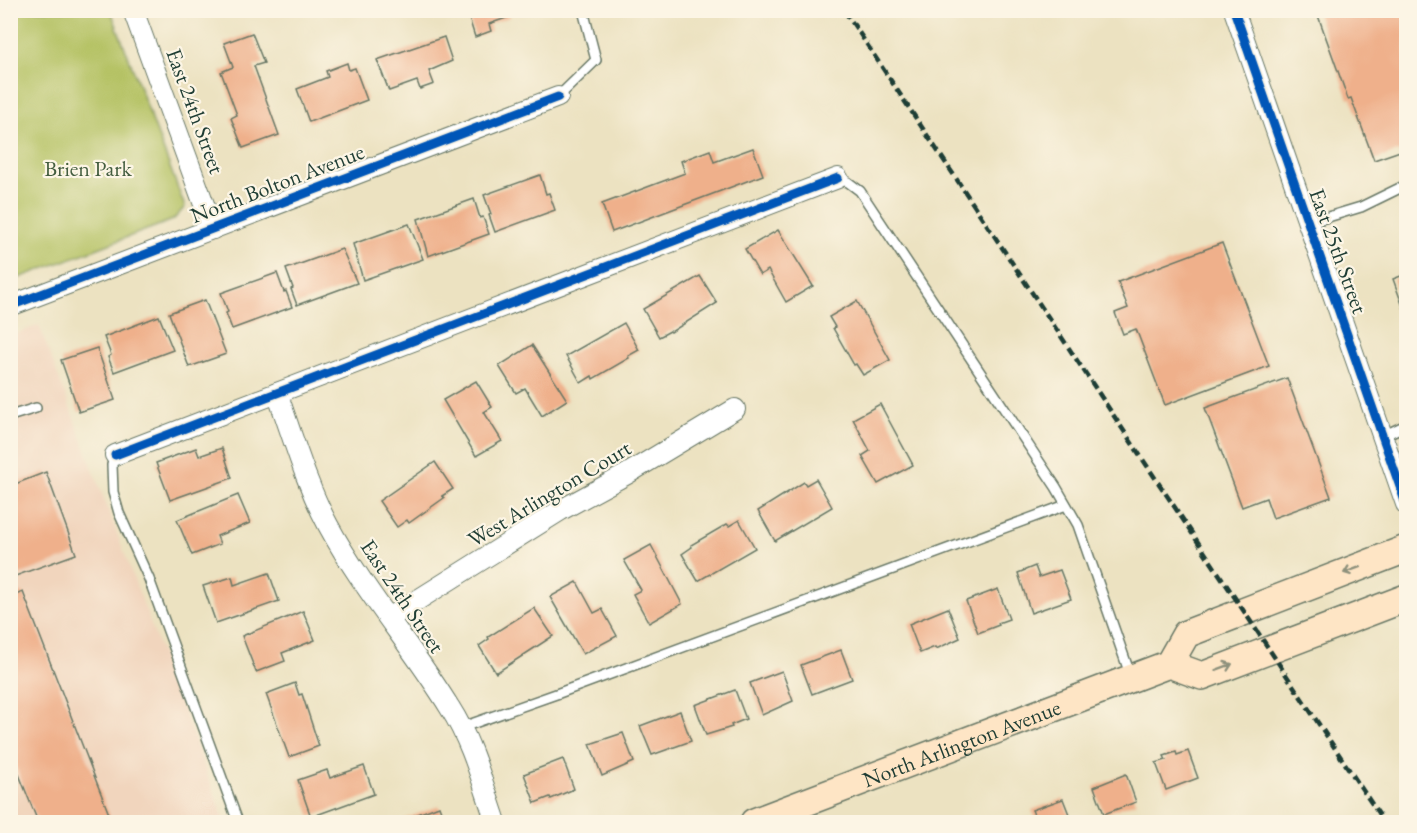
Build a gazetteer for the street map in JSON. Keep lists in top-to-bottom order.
{
  "streets": {
    "main road": ["North Arlington Avenue"],
    "street": [
      "East 24th Street",
      "North Bolton Avenue",
      "East 25th Street",
      "West Arlington Court"
    ]
  },
  "crossings": [
    ["East 24th Street", "North Bolton Avenue"],
    ["East 24th Street", "West Arlington Court"]
  ],
  "parks": ["Brien Park"]
}
